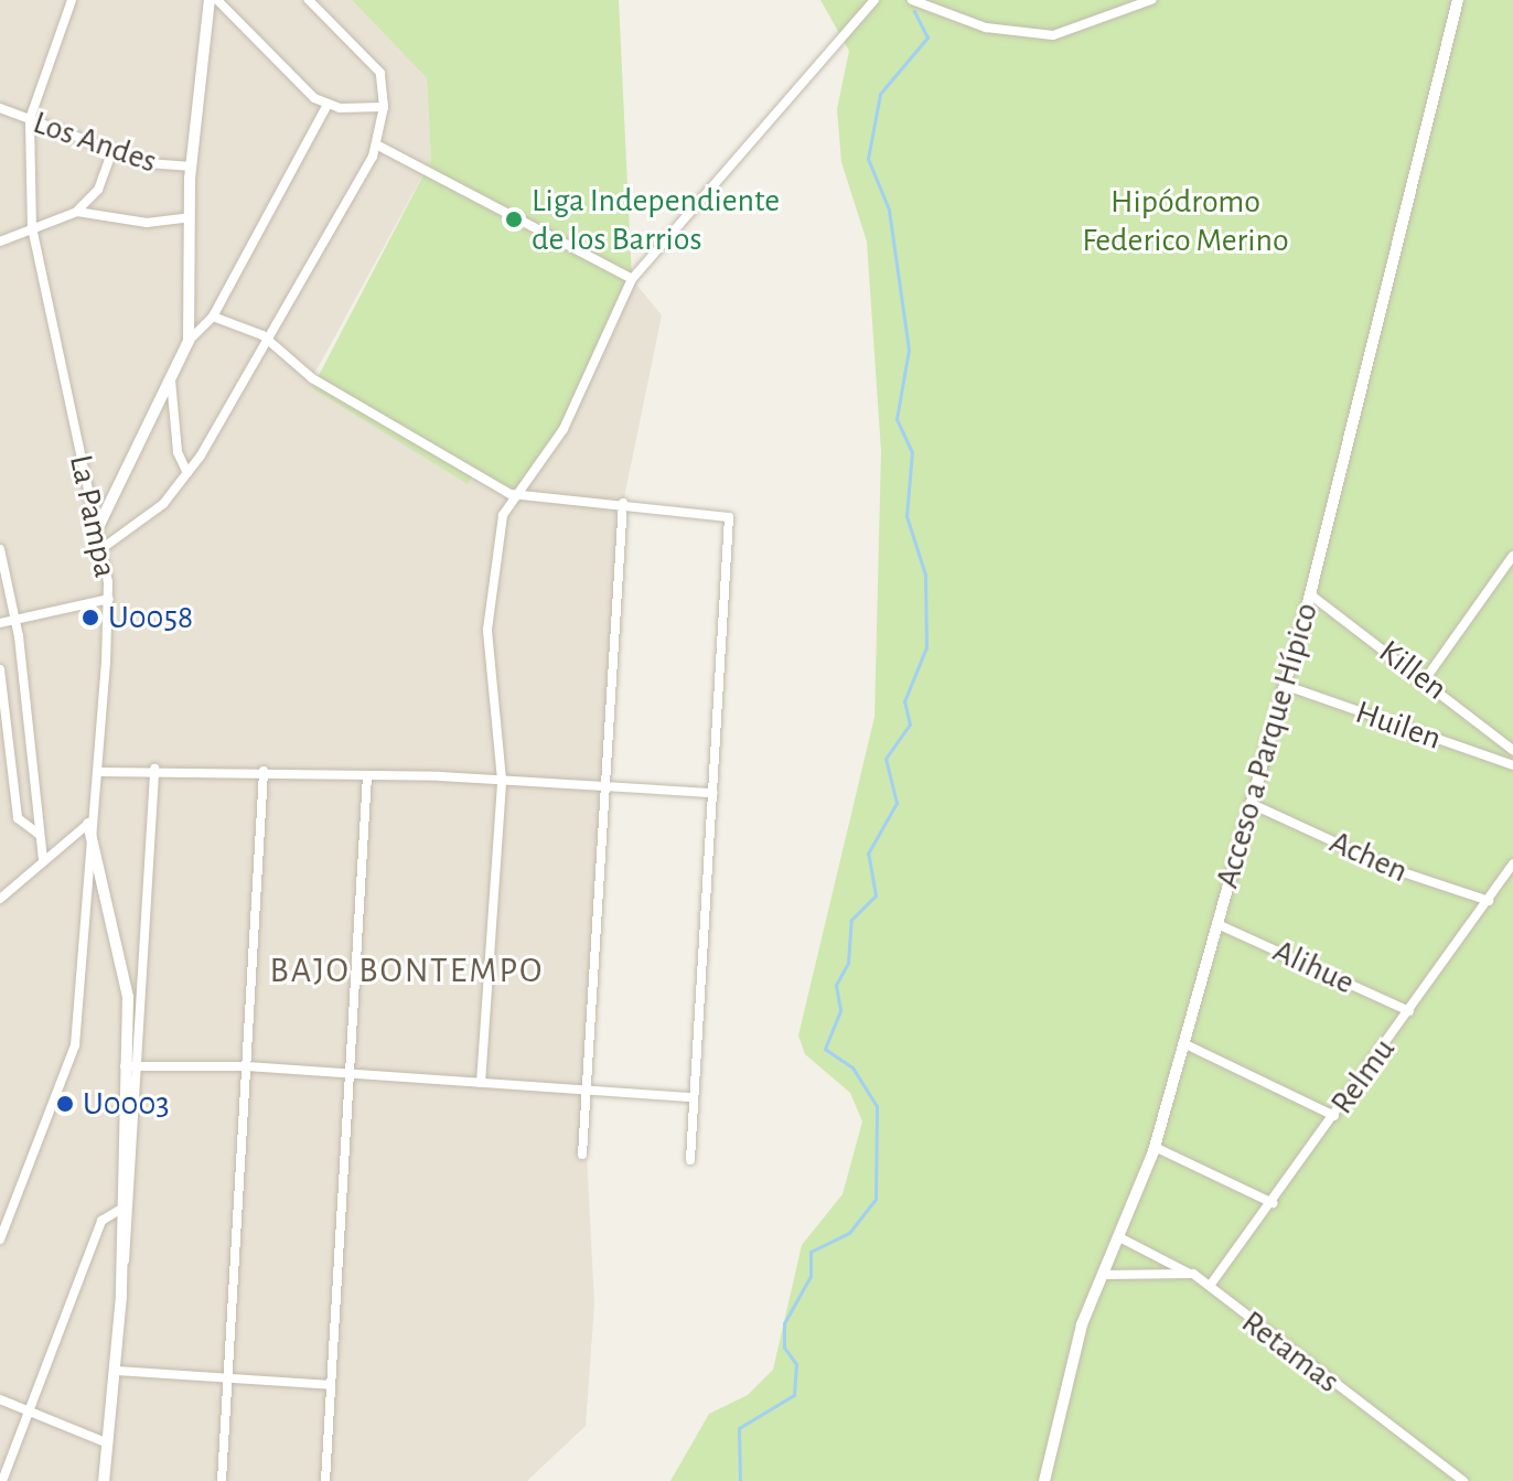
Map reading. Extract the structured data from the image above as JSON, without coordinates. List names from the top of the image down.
{
  "streets": {
    "street": [
      "Los Andes",
      "La Pampa",
      "Killen",
      "Huilen",
      "Acceso a Parque Hípico",
      "Achen",
      "Alihue",
      "Relmu",
      "Retamas"
    ]
  },
  "crossings": [
    ["Los Andes", "La Pampa"],
    ["Killen", "Acceso a Parque Hípico"],
    ["Huilen", "Acceso a Parque Hípico"],
    ["Acceso a Parque Hípico", "Achen"],
    ["Acceso a Parque Hípico", "Alihue"],
    ["Acceso a Parque Hípico", "Retamas"],
    ["Achen", "Relmu"],
    ["Alihue", "Relmu"],
    ["Relmu", "Retamas"]
  ],
  "districts": ["BAJO BONTEMPO"],
  "parks": ["Hipódromo Federico Merino"],
  "places": ["Liga Independiente de los Barrios", "U0058", "U0003"]
}
